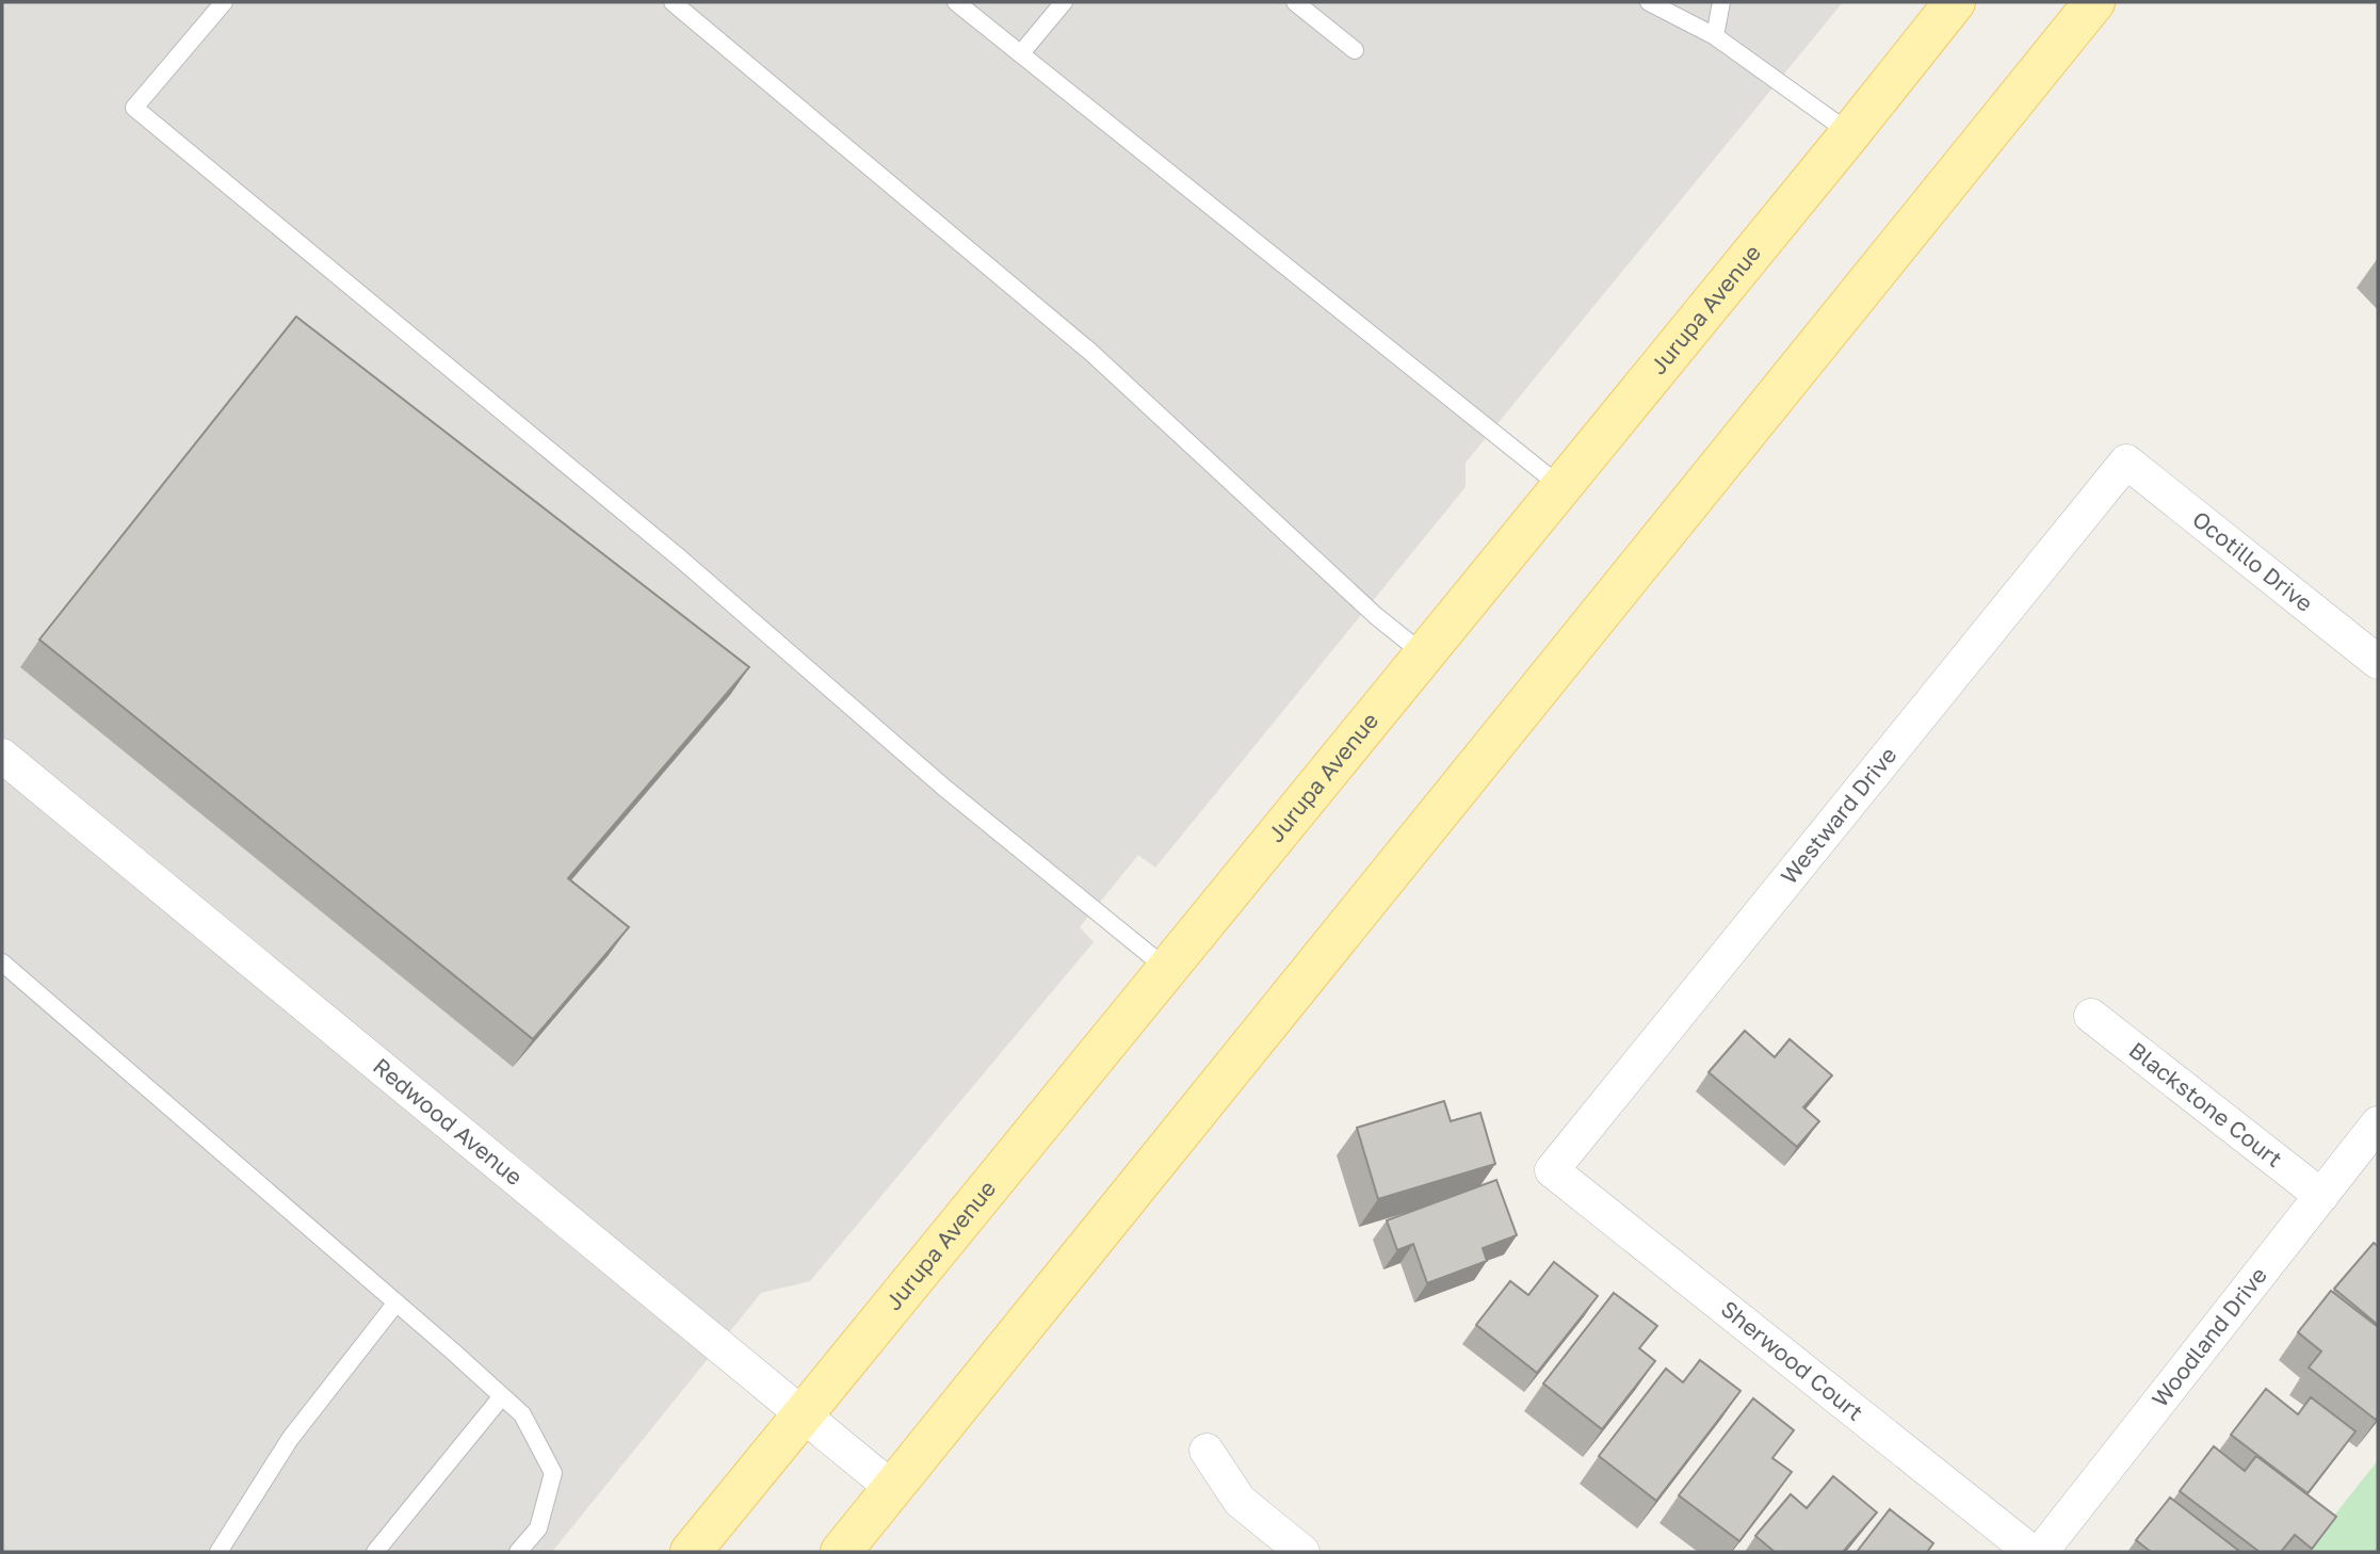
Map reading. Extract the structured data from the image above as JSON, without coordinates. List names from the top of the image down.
{
  "streets": {
    "main road": ["Jurupa Avenue"],
    "street": [
      "Ocotillo Drive",
      "Westward Drive",
      "Blackstone Court",
      "Redwood Avenue",
      "Woodland Drive",
      "Sherwood Court"
    ]
  },
  "crossings": [
    ["Jurupa Avenue", "Redwood Avenue"],
    ["Ocotillo Drive", "Westward Drive"],
    ["Westward Drive", "Sherwood Court"],
    ["Blackstone Court", "Woodland Drive"]
  ]
}
